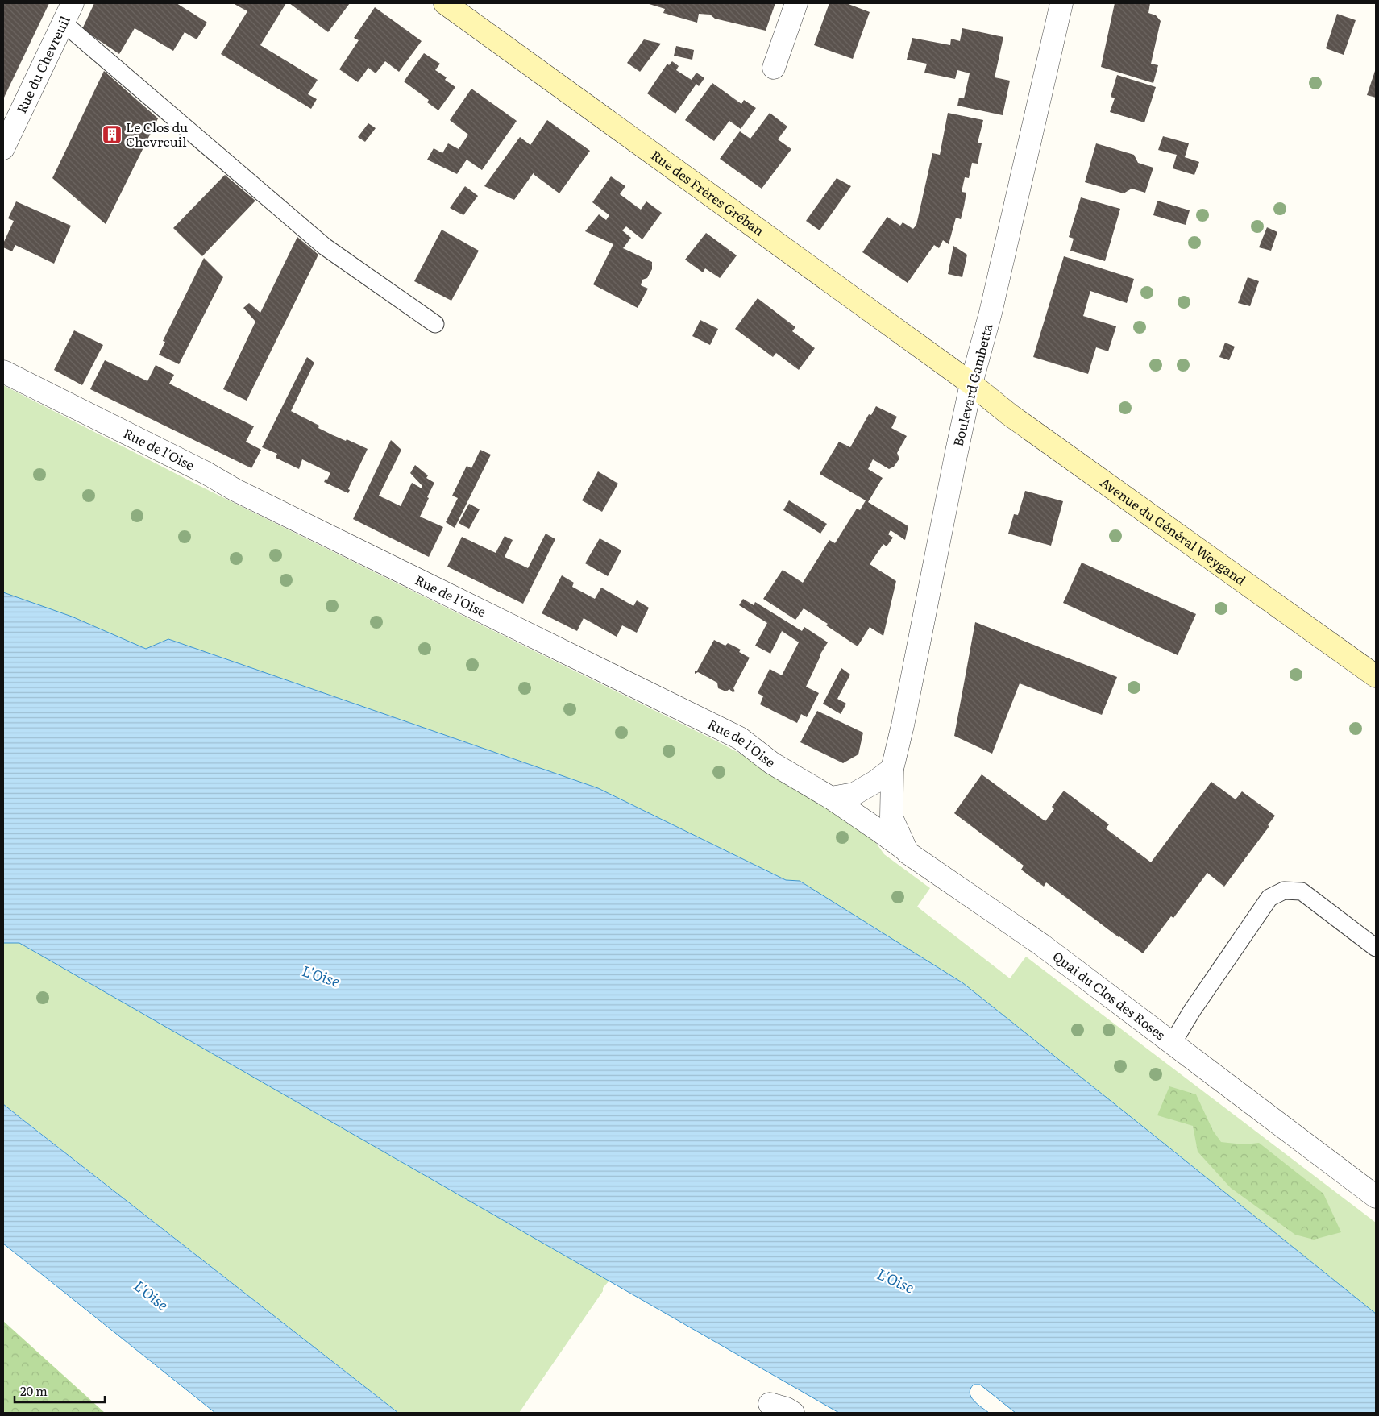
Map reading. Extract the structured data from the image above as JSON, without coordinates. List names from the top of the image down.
{
  "streets": {
    "main road": ["Rue des Frères Gréban", "Avenue du Général Weygand"],
    "street": [
      "Rue du Chevreuil",
      "Boulevard Gambetta",
      "Rue de l'Oise",
      "Quai du Clos des Roses"
    ]
  },
  "crossings": [
    ["Rue des Frères Gréban", "Boulevard Gambetta"],
    ["Rue des Frères Gréban", "Avenue du Général Weygand"],
    ["Boulevard Gambetta", "Avenue du Général Weygand"],
    ["Rue de l'Oise", "Quai du Clos des Roses"]
  ],
  "water": ["L'Oise"],
  "places": {
    "building": ["Le Clos du Chevreuil"]
  },
  "scale_bar": "20 m"
}
